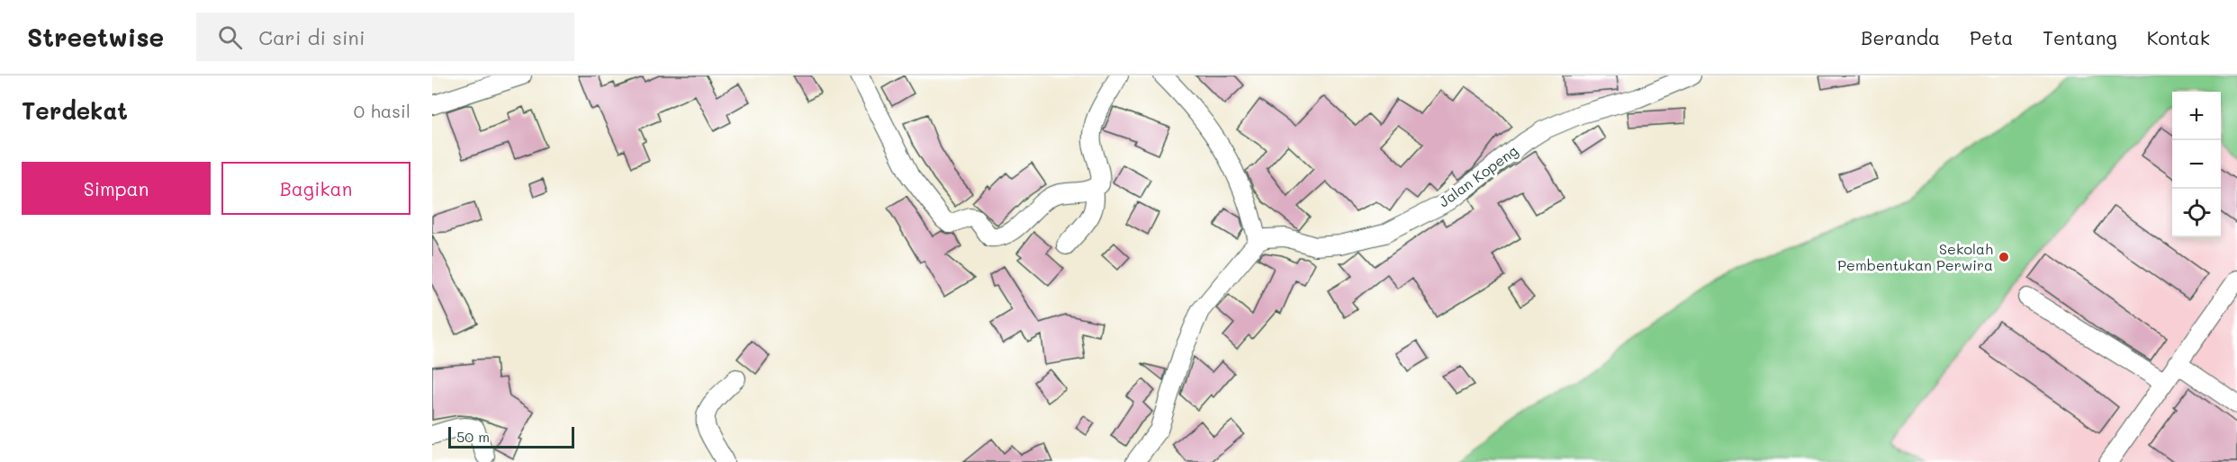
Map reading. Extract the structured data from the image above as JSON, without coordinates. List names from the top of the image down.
{
  "streets": {
    "street": ["Jalan Kopeng"]
  },
  "places": ["Sekolah Pembentukan Perwira"],
  "scale_bar": "50 m",
  "page": {
    "header": "Streetwise",
    "search": "Cari di sini",
    "nav": [
      "Beranda",
      "Peta",
      "Tentang",
      "Kontak"
    ],
    "heading": ["Terdekat", "0 hasil"],
    "map_buttons": ["+", "−"],
    "buttons": ["Simpan", "Bagikan"],
    "scale": "50 m"
  }
}
